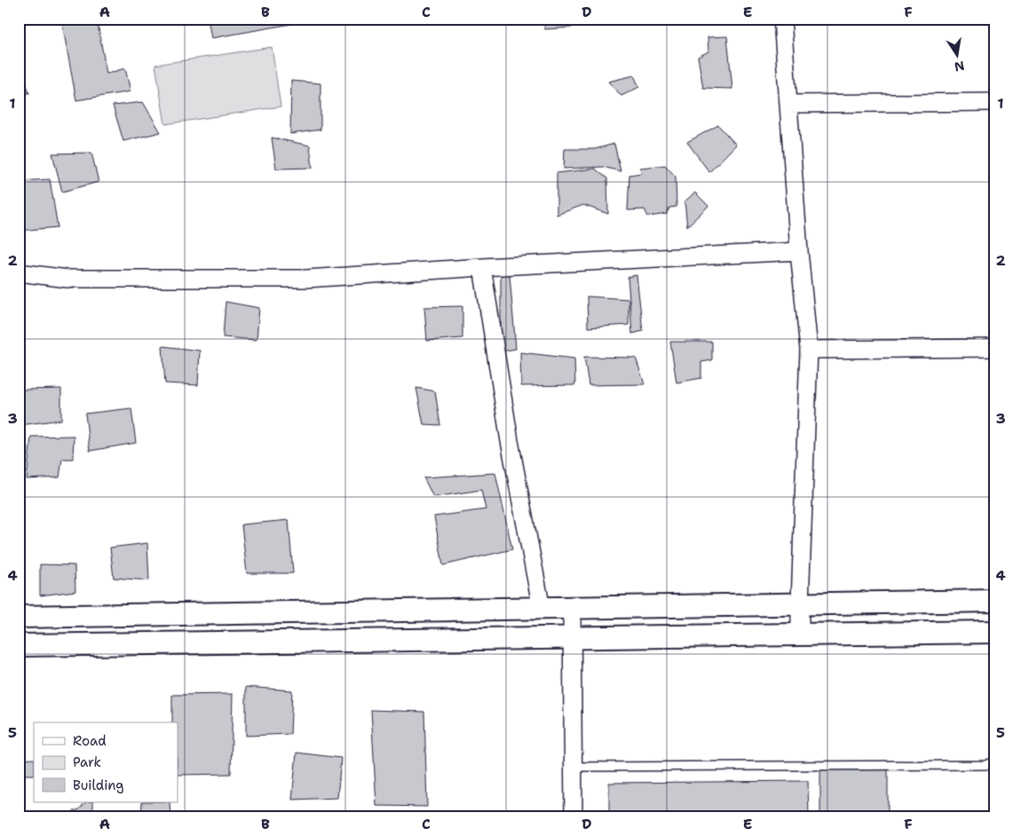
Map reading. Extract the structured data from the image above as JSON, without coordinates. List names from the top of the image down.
{
  "legend": ["Road", "Park", "Building"],
  "north": "bottom",
  "grid": {
    "columns": [
      "A",
      "B",
      "C",
      "D",
      "E",
      "F"
    ],
    "rows": [
      "1",
      "2",
      "3",
      "4",
      "5"
    ]
  }
}
